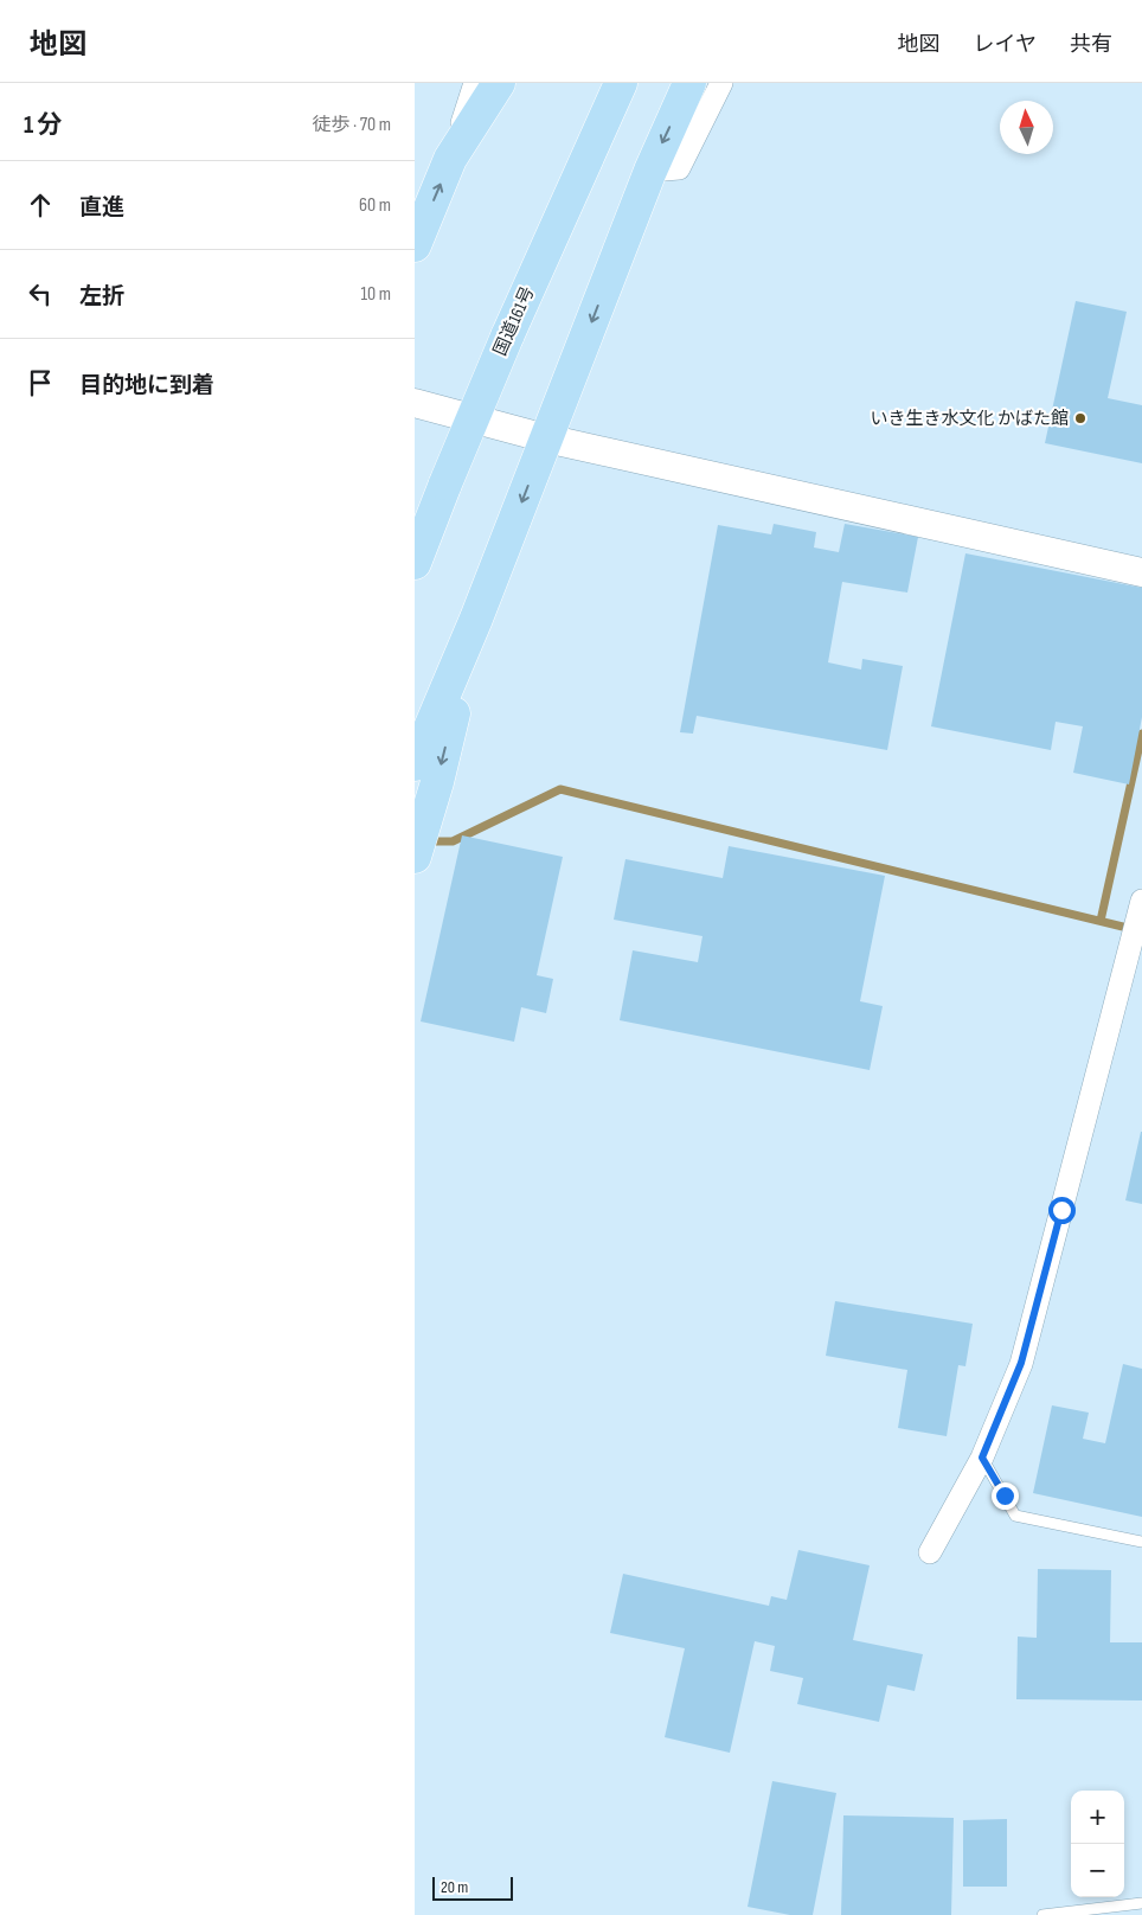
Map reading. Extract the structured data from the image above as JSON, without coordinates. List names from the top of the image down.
{
  "streets": {
    "highway": ["国道161号"]
  },
  "places": ["いき生き水文化 かばた館"],
  "scale_bar": "20 m",
  "north": "top",
  "page": {
    "header": "地図",
    "nav": ["地図", "レイヤ", "共有"],
    "heading": ["1 分", "徒歩 · 70 m"],
    "list": [
      ["直進", "60 m"],
      ["左折", "10 m"],
      "目的地に到着"
    ],
    "map_buttons": ["+", "−"],
    "scale": "20 m"
  }
}
